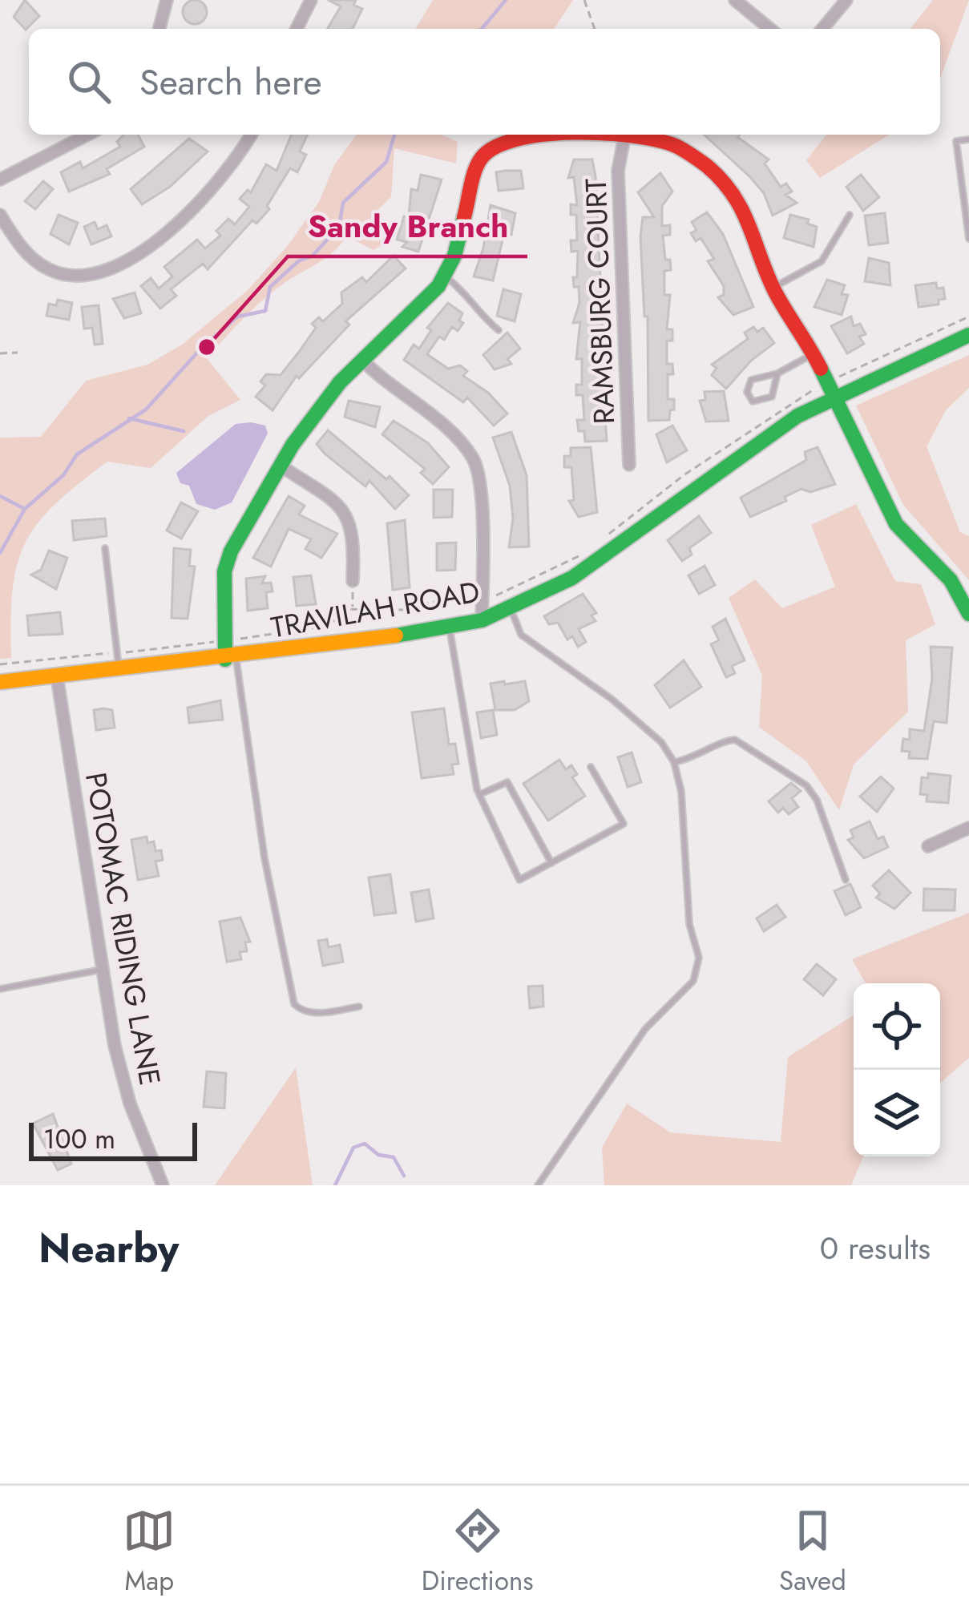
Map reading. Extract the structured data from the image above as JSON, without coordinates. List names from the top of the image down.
{
  "streets": {
    "street": ["RAMSBURG COURT", "TRAVILAH ROAD", "POTOMAC RIDING LANE"]
  },
  "crossings": [
    ["TRAVILAH ROAD", "POTOMAC RIDING LANE"]
  ],
  "places": ["Sandy Branch"],
  "scale_bar": "100 m",
  "page": {
    "search": "Search here",
    "scale": "100 m",
    "heading": ["Nearby", "0 results"],
    "nav": ["Map", "Directions", "Saved"]
  }
}
